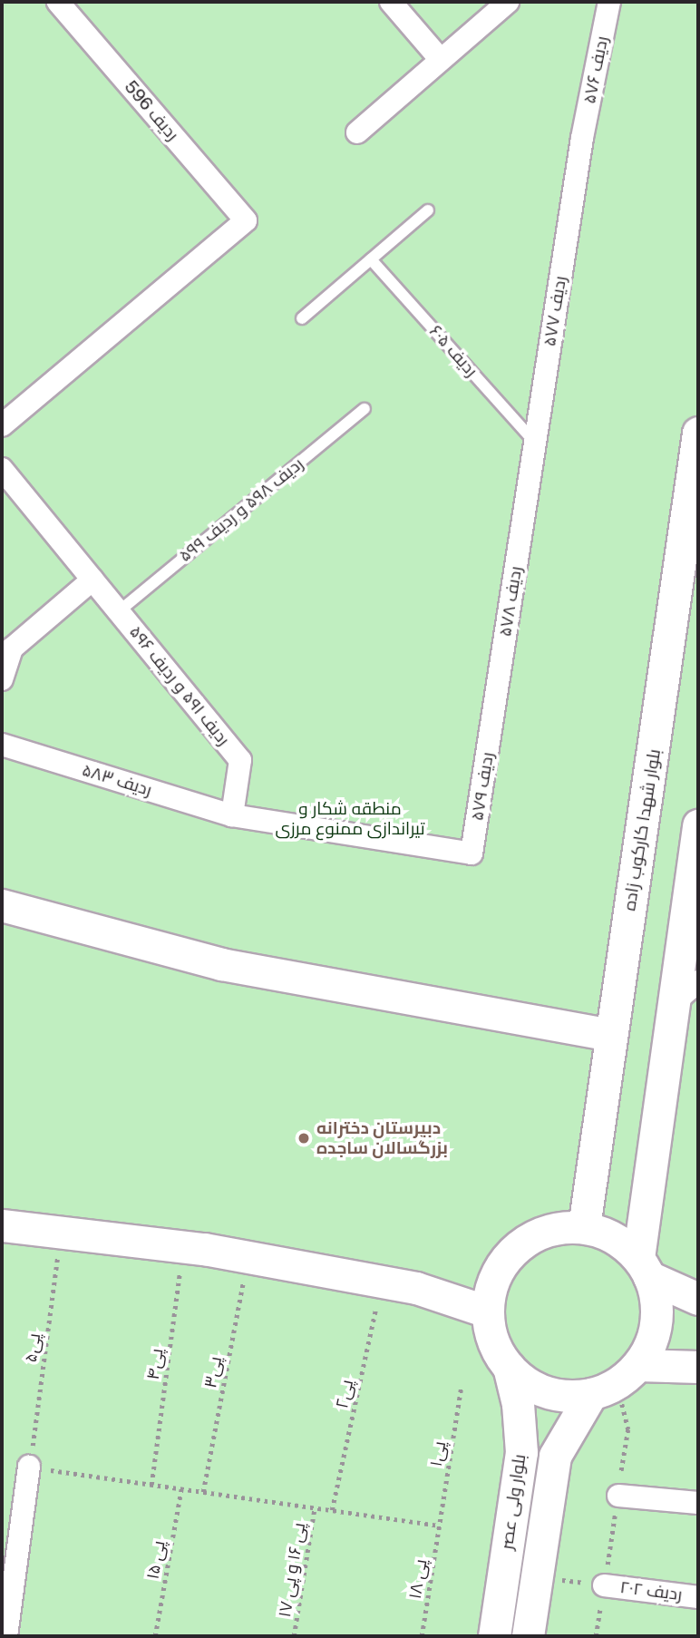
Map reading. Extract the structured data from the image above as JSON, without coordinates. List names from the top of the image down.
{
  "streets": {
    "main road": ["بلوار شهدا کارکوب زاده", "بلوار ولی عصر"],
    "street": [
      "ردیف ۵۷۶",
      "ردیف 596",
      "ردیف ۵۷۷",
      "ردیف ۵۷۸",
      "ردیف ۵۹۱ و ردیف ۵۹۶",
      "ردیف ۵۸۳",
      "ردیف ۵۷۹",
      "ردیف ۲۰۲"
    ],
    "lane": ["ردیف ۶۰۵", "ردیف ۵۹۸ و ردیف ۵۹۹"],
    "path": [
      "پی۵",
      "پی۴",
      "پی۳",
      "پی۲",
      "پی۱",
      "پی ۱۵",
      "پی ۱۶ و پی ۱۷",
      "پی ۱۸"
    ]
  },
  "crossings": [
    ["ردیف ۵۷۶", "ردیف ۵۷۷"],
    ["ردیف ۵۷۷", "ردیف ۶۰۵"],
    ["ردیف ۵۷۷", "ردیف ۵۷۸"],
    ["ردیف ۵۹۸ و ردیف ۵۹۹", "ردیف ۵۹۱ و ردیف ۵۹۶"],
    ["ردیف ۵۷۸", "ردیف ۵۷۹"],
    ["ردیف ۵۹۱ و ردیف ۵۹۶", "ردیف ۵۸۳"],
    ["ردیف ۵۸۳", "ردیف ۵۷۹"],
    ["بلوار شهدا کارکوب زاده", "بلوار ولی عصر"],
    ["پی۱", "پی ۱۸"]
  ],
  "parks": ["منطقه شکار و تیراندازی ممنوع مرزی"],
  "places": ["دبیرستان دخترانه بزرگسالان ساجده"]
}
